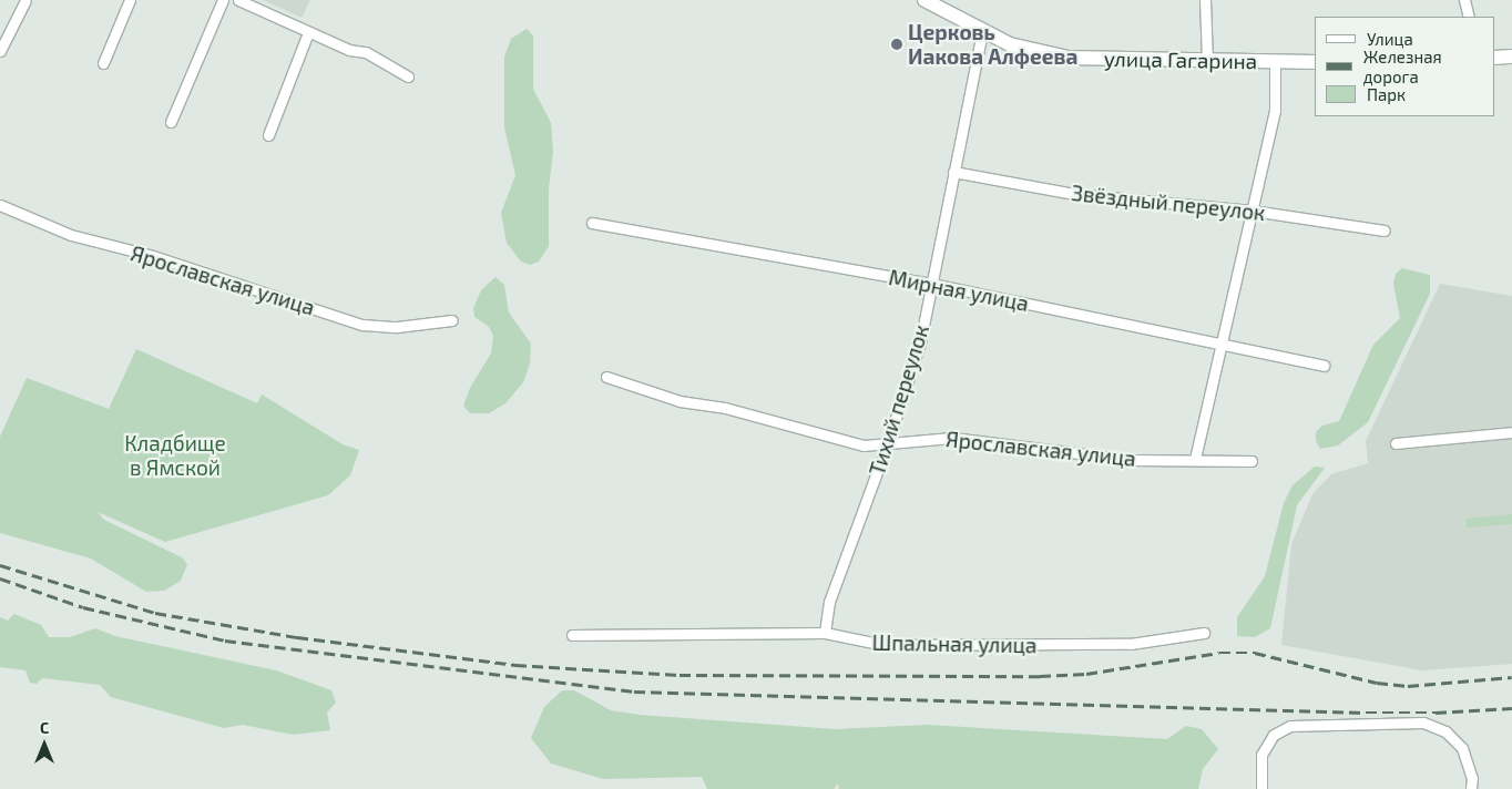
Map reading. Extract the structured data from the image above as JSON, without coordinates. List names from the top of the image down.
{
  "streets": {
    "main road": ["улица Гагарина"],
    "street": [
      "Звёздный переулок",
      "Ярославская улица",
      "Мирная улица",
      "Тихий переулок",
      "Шпальная улица"
    ]
  },
  "crossings": [
    ["улица Гагарина", "Тихий переулок"],
    ["Звёздный переулок", "Тихий переулок"],
    ["Ярославская улица", "Тихий переулок"],
    ["Мирная улица", "Тихий переулок"],
    ["Тихий переулок", "Шпальная улица"]
  ],
  "parks": ["Кладбище в Ямской"],
  "places": ["Церковь Иакова Алфеева"],
  "legend": ["Улица", "Железная дорога", "Парк"],
  "north": "top"
}
